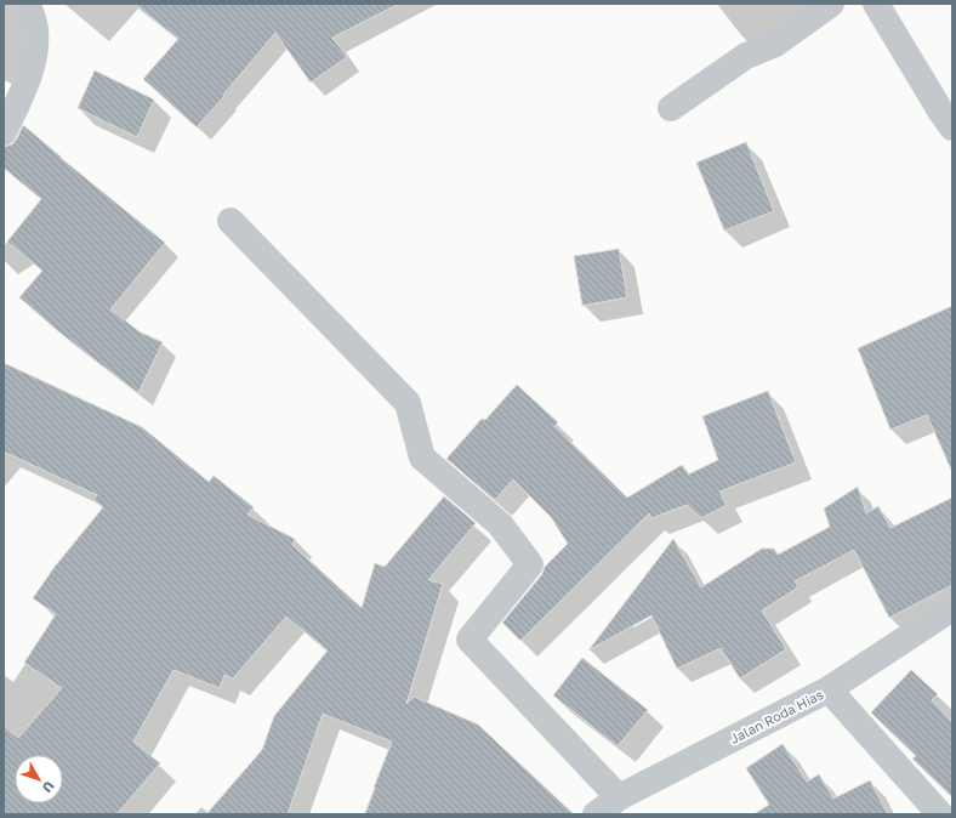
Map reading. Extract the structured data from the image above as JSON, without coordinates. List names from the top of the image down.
{
  "streets": {
    "street": ["Jalan Roda Hias"]
  },
  "north": "bottom right"
}
